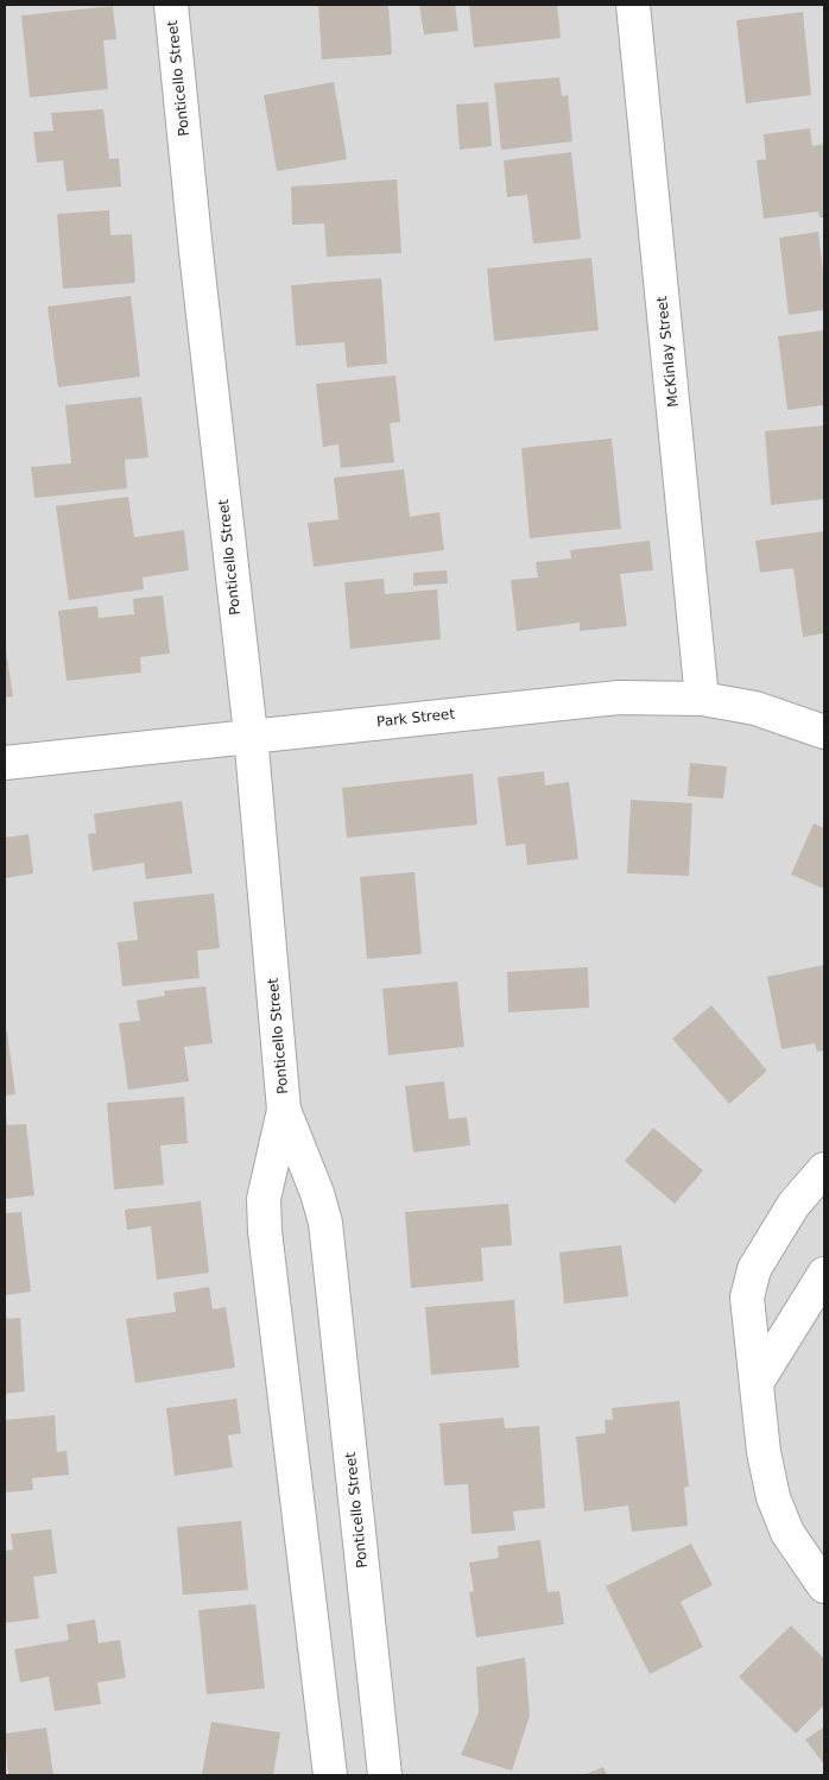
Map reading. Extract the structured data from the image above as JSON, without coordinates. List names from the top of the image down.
{
  "streets": {
    "street": ["Ponticello Street", "McKinlay Street", "Park Street"]
  },
  "crossings": [
    ["Ponticello Street", "Park Street"],
    ["McKinlay Street", "Park Street"]
  ]
}
